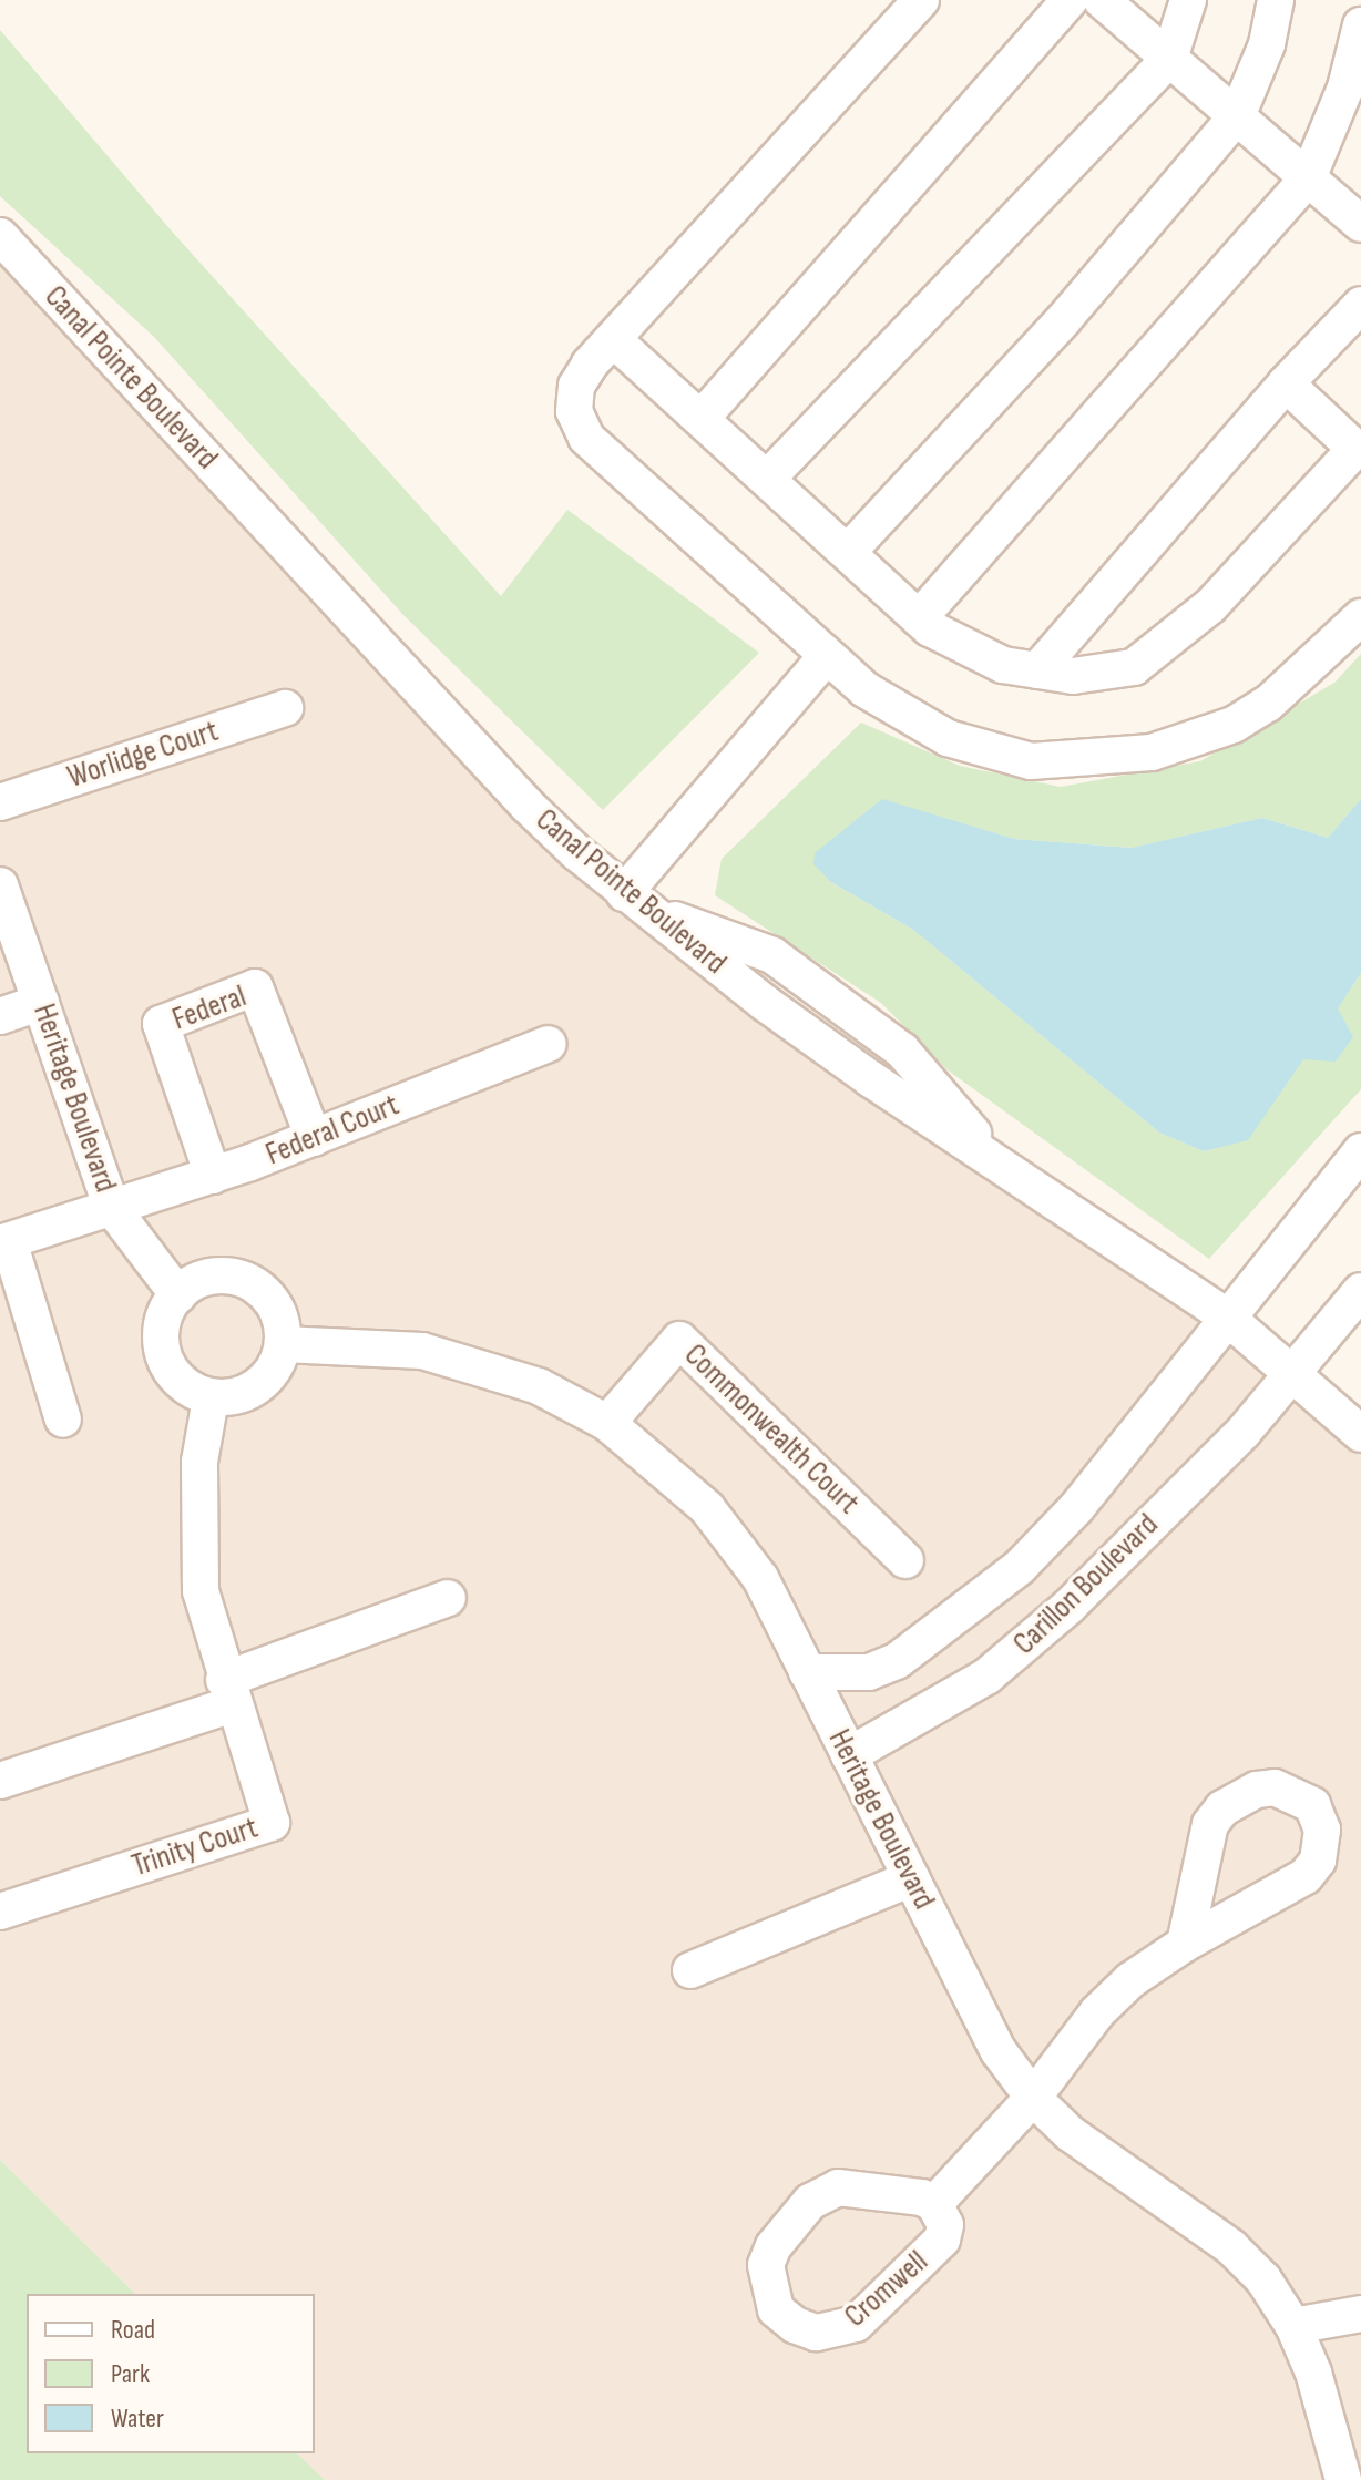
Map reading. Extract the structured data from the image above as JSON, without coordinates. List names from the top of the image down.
{
  "streets": {
    "street": [
      "Canal Pointe Boulevard",
      "Worlidge Court",
      "Federal",
      "Heritage Boulevard",
      "Federal Court",
      "Commonwealth Court",
      "Carillon Boulevard",
      "Trinity Court",
      "Cromwell"
    ]
  },
  "crossings": [
    ["Canal Pointe Boulevard", "Carillon Boulevard"],
    ["Federal", "Federal Court"],
    ["Heritage Boulevard", "Federal Court"],
    ["Heritage Boulevard", "Commonwealth Court"],
    ["Heritage Boulevard", "Carillon Boulevard"],
    ["Heritage Boulevard", "Trinity Court"]
  ],
  "legend": ["Road", "Park", "Water"]
}
